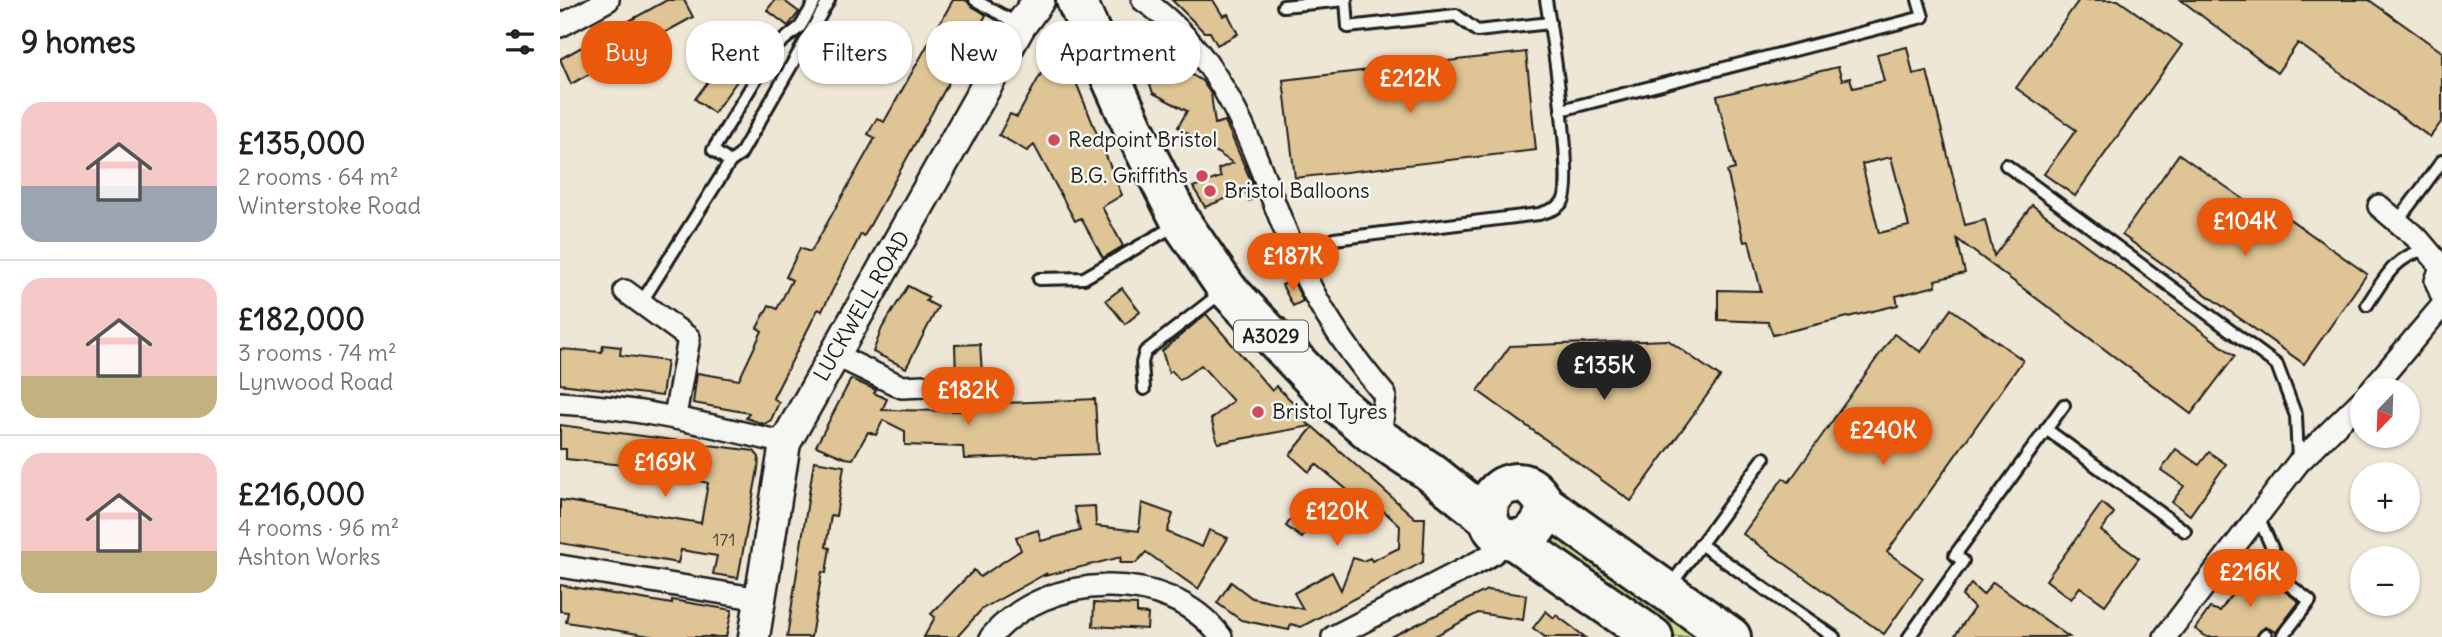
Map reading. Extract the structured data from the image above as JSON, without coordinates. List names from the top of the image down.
{
  "streets": {
    "highway": ["A3029"],
    "street": ["LUCKWELL ROAD"]
  },
  "places": [
    "Redpoint Bristol",
    "B.G. Griffiths",
    "Bristol Balloons",
    "Bristol Tyres"
  ],
  "house_numbers": ["171"],
  "north": "bottom left",
  "page": {
    "heading": "9 homes",
    "chip": [
      "Buy",
      "Rent",
      "Filters",
      "New",
      "Apartment"
    ],
    "price": [
      "£212K",
      "£104K",
      "£187K",
      "£135K",
      "£182K",
      "£240K",
      "£169K",
      "£120K",
      "£216K"
    ],
    "list": [
      {
        "name": "£135,000",
        "note": "2 rooms · 64 m² · Winterstoke Road"
      },
      {
        "name": "£182,000",
        "note": "3 rooms · 74 m² · Lynwood Road"
      },
      {
        "name": "£216,000",
        "note": "4 rooms · 96 m² · Ashton Works"
      }
    ],
    "map_buttons": ["+", "−"]
  }
}
